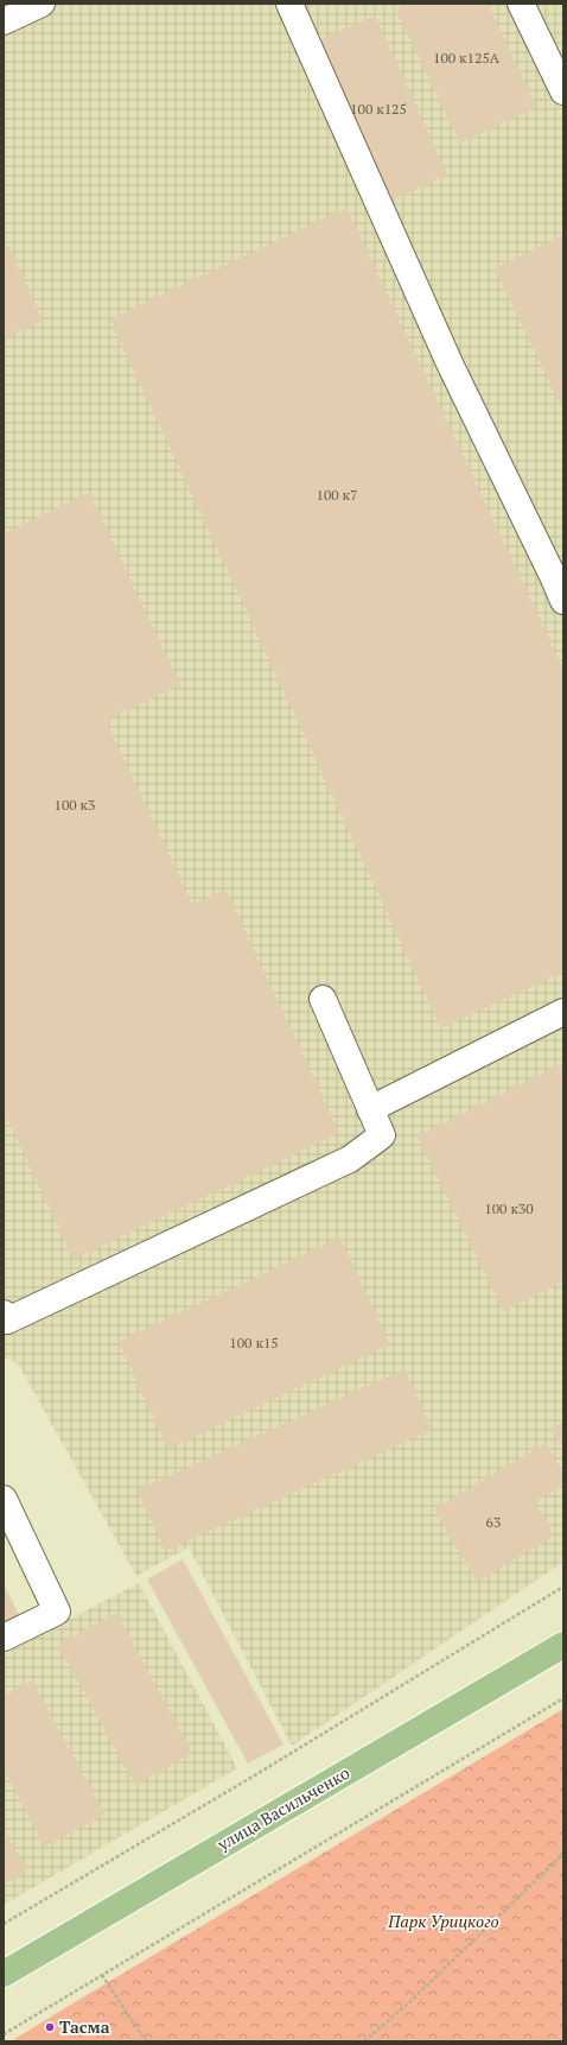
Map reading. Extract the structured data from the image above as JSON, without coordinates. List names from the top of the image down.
{
  "streets": {
    "main road": ["улица Васильченко"]
  },
  "parks": ["Парк Урицкого"],
  "places": ["Тасма"],
  "house_numbers": [
    "100 к125А",
    "100 к125",
    "100 к7",
    "100 к3",
    "100 к30",
    "100 к15",
    "63"
  ]
}
